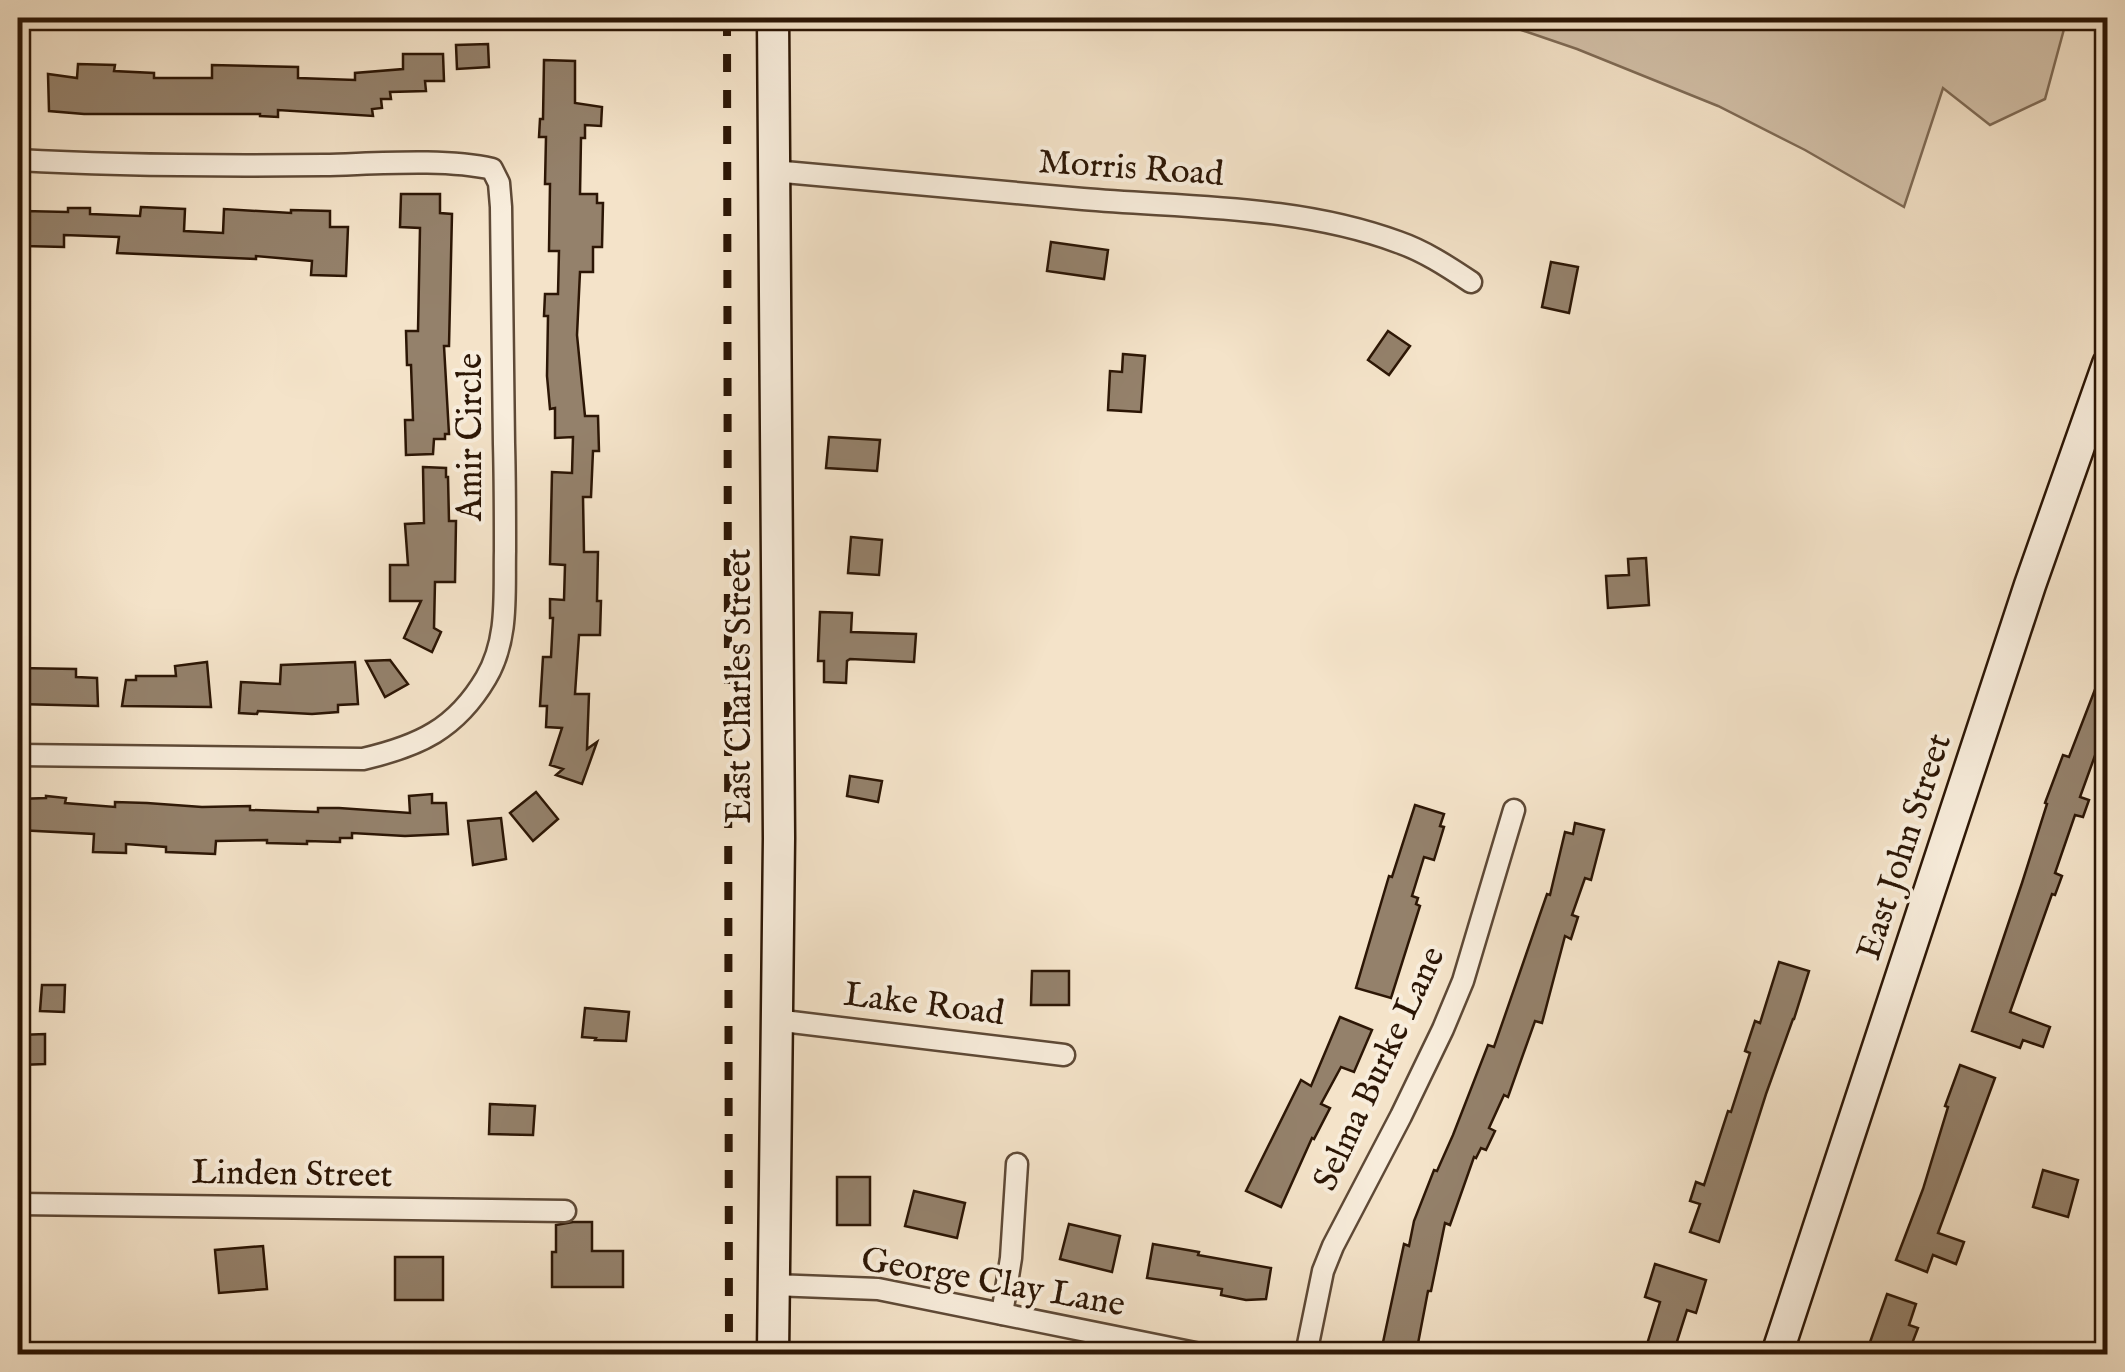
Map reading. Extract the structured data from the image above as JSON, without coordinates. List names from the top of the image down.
{
  "streets": {
    "street": [
      "Morris Road",
      "Amir Circle",
      "East Charles Street",
      "East John Street",
      "Lake Road",
      "Selma Burke Lane",
      "Linden Street",
      "George Clay Lane"
    ]
  },
  "crossings": [
    ["Morris Road", "East Charles Street"],
    ["East Charles Street", "Lake Road"],
    ["East Charles Street", "George Clay Lane"]
  ]
}
